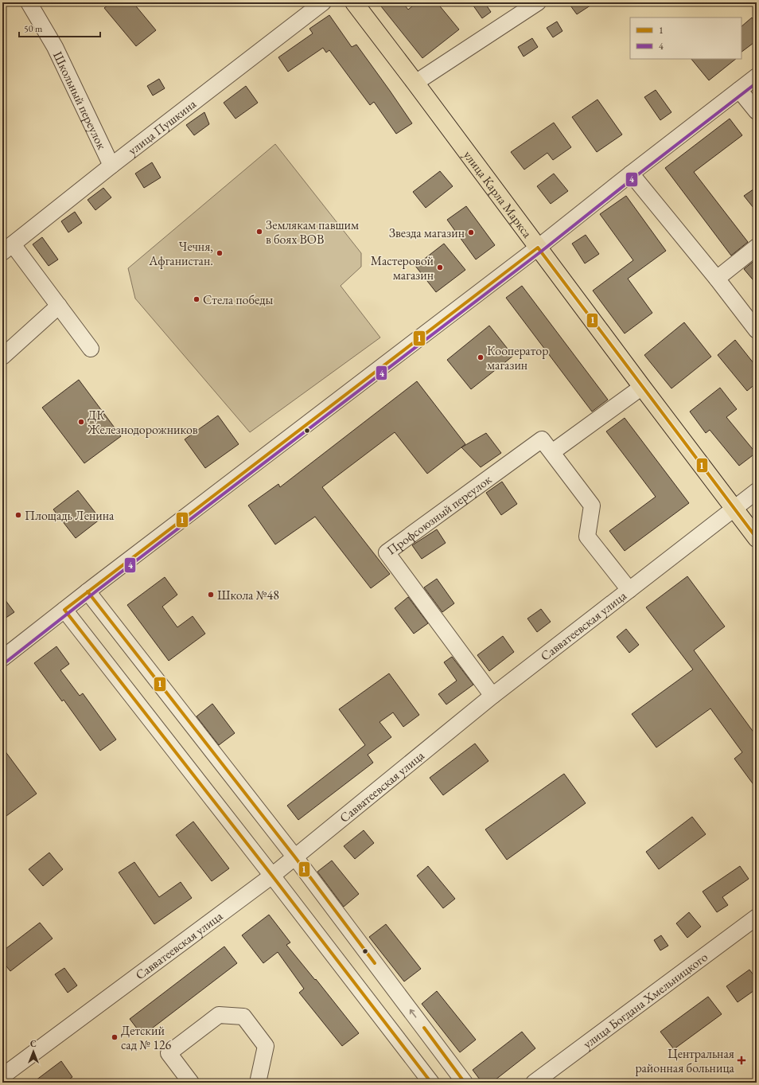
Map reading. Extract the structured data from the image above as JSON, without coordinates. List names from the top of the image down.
{
  "streets": {
    "highway": ["улица Карла Маркса"],
    "street": [
      "Школьный переулок",
      "улица Пушкина",
      "Профсоюзный переулок",
      "Савватеевская улица",
      "улица Богдана Хмельницкого"
    ]
  },
  "crossings": [
    ["Школьный переулок", "улица Пушкина"],
    ["улица Карла Маркса", "Савватеевская улица"],
    ["Профсоюзный переулок", "Савватеевская улица"]
  ],
  "places": {
    "other": [
      "Землякам павшим в боях ВОВ",
      "Звезда магазин",
      "Чечня, Афганистан.",
      "Мастеровой магазин",
      "Стела победы",
      "Кооператор магазин",
      "ДК Железнодорожников",
      "Площадь Ленина",
      "Школа №48",
      "Детский сад № 126"
    ],
    "health": ["Центральная районная больница"]
  },
  "lines": ["transit line 4", "transit line 1"],
  "legend": ["1", "4"],
  "scale_bar": "50 m",
  "north": "top"
}
